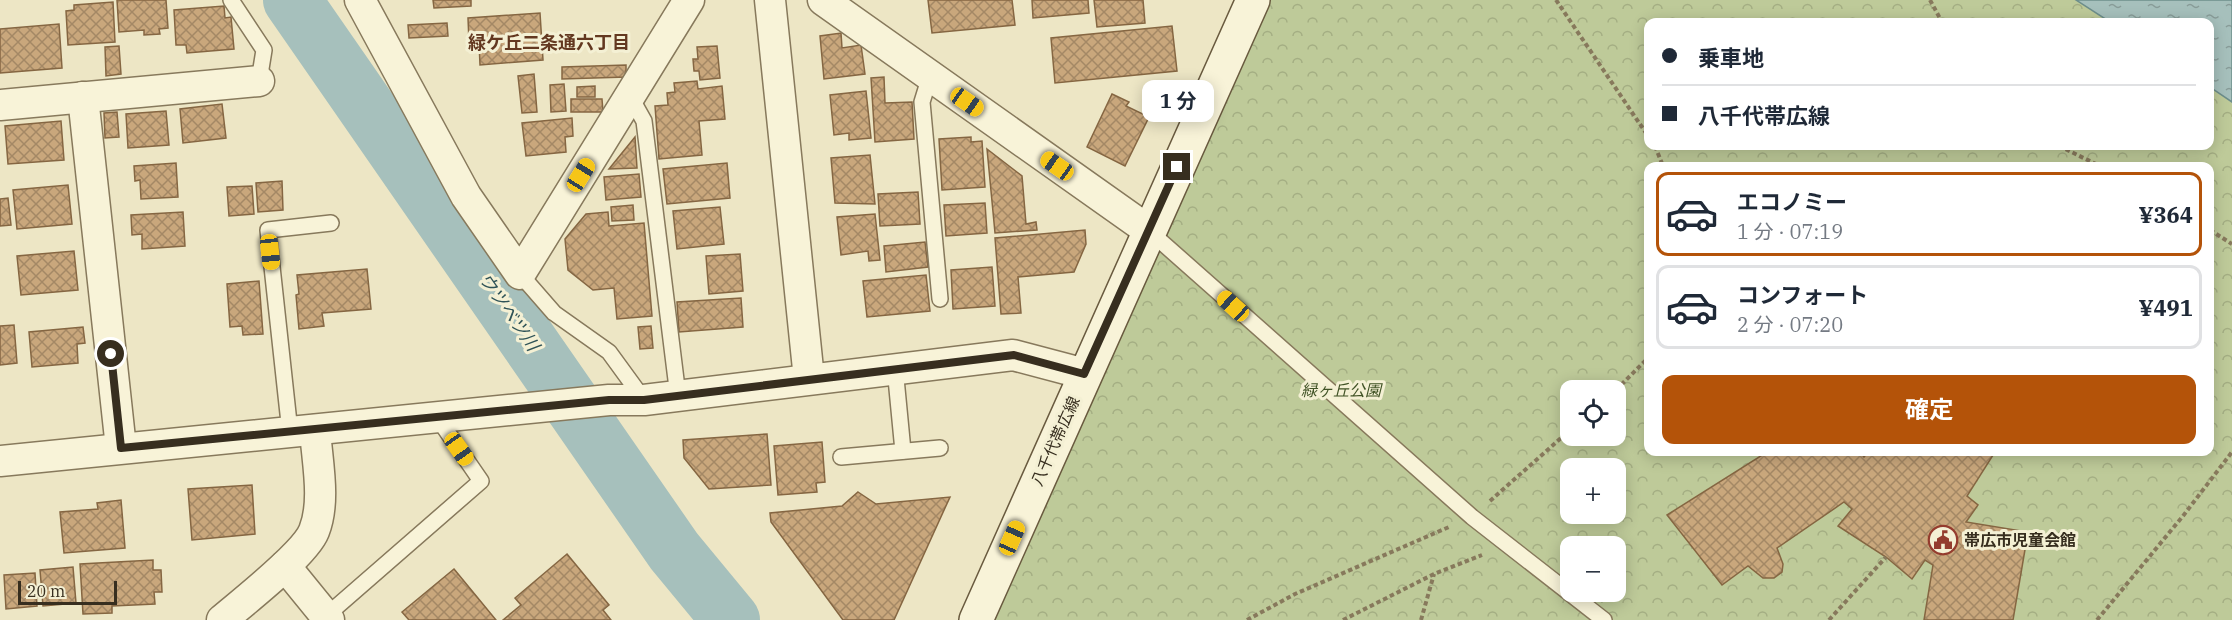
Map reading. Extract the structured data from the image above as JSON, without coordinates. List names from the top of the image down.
{
  "streets": {
    "main road": ["八千代帯広線"]
  },
  "districts": ["緑ケ丘二条通六丁目"],
  "water": ["ウツベツ川"],
  "parks": ["緑ヶ丘公園"],
  "places": {
    "public building": ["帯広市児童会館"]
  },
  "scale_bar": "20 m",
  "page": {
    "banner": ["乗車地", "八千代帯広線"],
    "bubble": "1 分",
    "list": [
      {
        "name": "エコノミー",
        "note": "1 分 · 07:19",
        "value": "¥364"
      },
      {
        "name": "コンフォート",
        "note": "2 分 · 07:20",
        "value": "¥491"
      }
    ],
    "buttons": "確定",
    "map_buttons": ["+", "−"],
    "scale": "20 m"
  }
}
